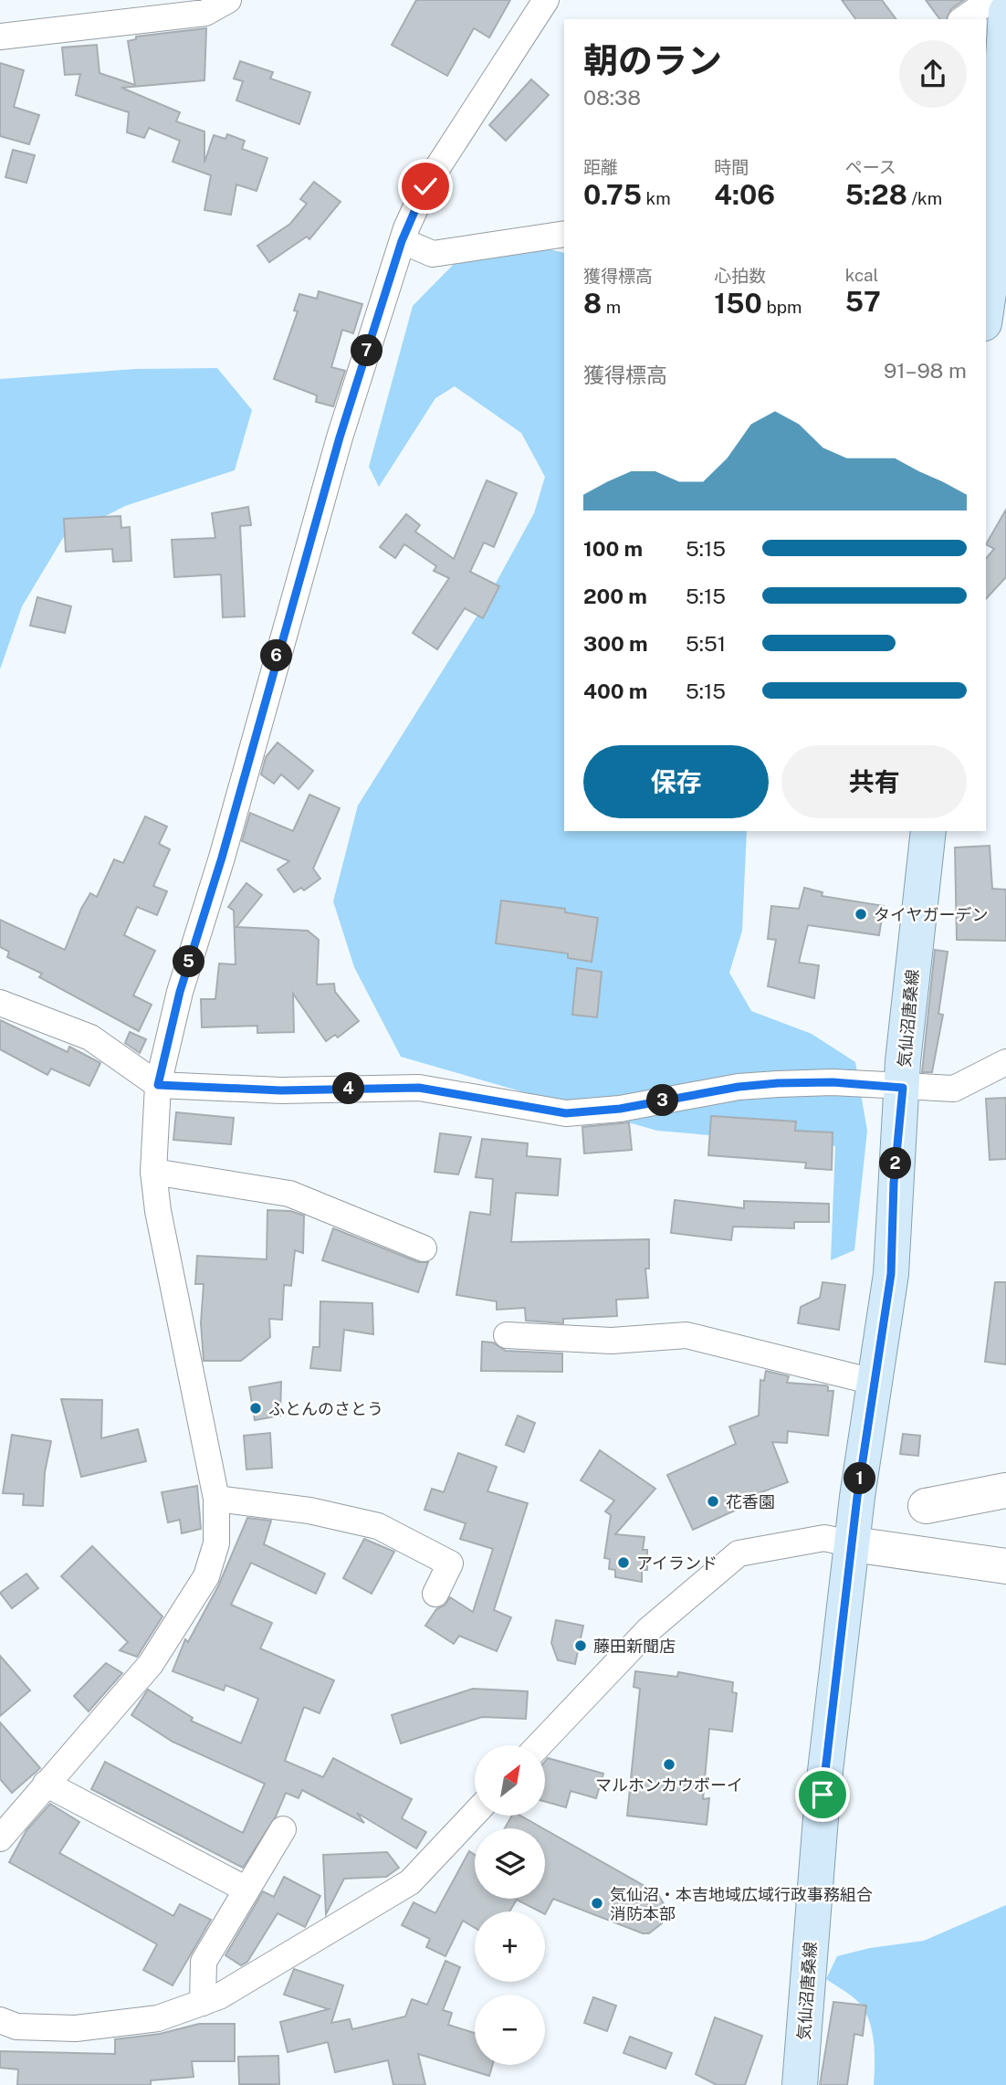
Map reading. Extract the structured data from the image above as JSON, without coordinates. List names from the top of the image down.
{
  "streets": {
    "main road": ["気仙沼唐桑線"]
  },
  "places": [
    "タイヤガーデン",
    "ふとんのさとう",
    "花香園",
    "アイランド",
    "藤田新聞店",
    "マルホンカウボーイ",
    "気仙沼・本吉地域広域行政事務組合 消防本部"
  ],
  "north": "top right",
  "page": {
    "heading": ["朝のラン", "08:38"],
    "stats": [
      ["距離", "0.75 km"],
      ["時間", "4:06"],
      ["ペース", "5:28 /km"],
      ["獲得標高", "8 m"],
      ["心拍数", "150 bpm"],
      ["kcal", "57"]
    ],
    "pins": [
      "7",
      "6",
      "5",
      "4",
      "3",
      "2",
      "1"
    ],
    "chart": ["獲得標高", "91–98 m"],
    "list": [
      {
        "name": "100 m",
        "note": "5:15"
      },
      {
        "name": "200 m",
        "note": "5:15"
      },
      {
        "name": "300 m",
        "note": "5:51"
      },
      {
        "name": "400 m",
        "note": "5:15"
      }
    ],
    "buttons": ["保存", "共有"],
    "map_buttons": ["+", "−"]
  }
}
